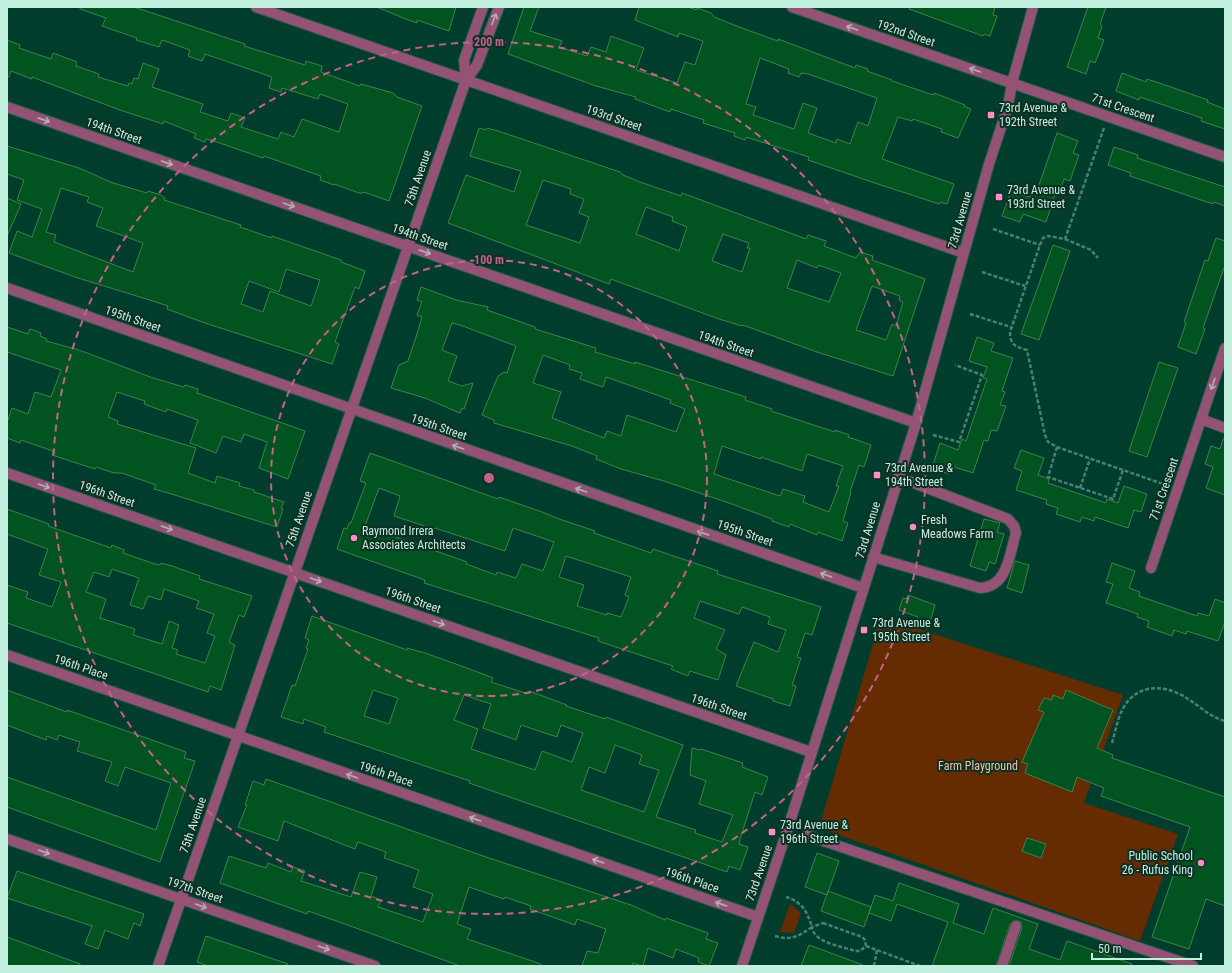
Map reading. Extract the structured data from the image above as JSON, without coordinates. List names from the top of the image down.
{
  "streets": {
    "street": [
      "192nd Street",
      "71st Crescent",
      "193rd Street",
      "194th Street",
      "75th Avenue",
      "73rd Avenue",
      "195th Street",
      "196th Street",
      "196th Place",
      "197th Street"
    ]
  },
  "crossings": [
    ["192nd Street", "71st Crescent"],
    ["192nd Street", "73rd Avenue"],
    ["71st Crescent", "73rd Avenue"],
    ["193rd Street", "75th Avenue"],
    ["193rd Street", "73rd Avenue"],
    ["194th Street", "75th Avenue"],
    ["194th Street", "73rd Avenue"],
    ["75th Avenue", "195th Street"],
    ["75th Avenue", "196th Street"],
    ["75th Avenue", "196th Place"],
    ["75th Avenue", "197th Street"],
    ["73rd Avenue", "195th Street"],
    ["73rd Avenue", "196th Street"],
    ["73rd Avenue", "196th Place"]
  ],
  "one_way": [
    "192nd Street",
    "194th Street",
    "195th Street",
    "196th Street",
    "196th Place",
    "197th Street"
  ],
  "parks": ["Farm Playground"],
  "places": {
    "transit": [
      "73rd Avenue & 192th Street",
      "73rd Avenue & 193rd Street",
      "73rd Avenue & 194th Street",
      "73rd Avenue & 195th Street",
      "73rd Avenue & 196th Street"
    ],
    "other": ["Fresh Meadows Farm", "Raymond Irrera Associates Architects", "Public School 26 - Rufus King"]
  },
  "scale_bar": "50 m",
  "rings": ["200 m", "100 m"]
}
